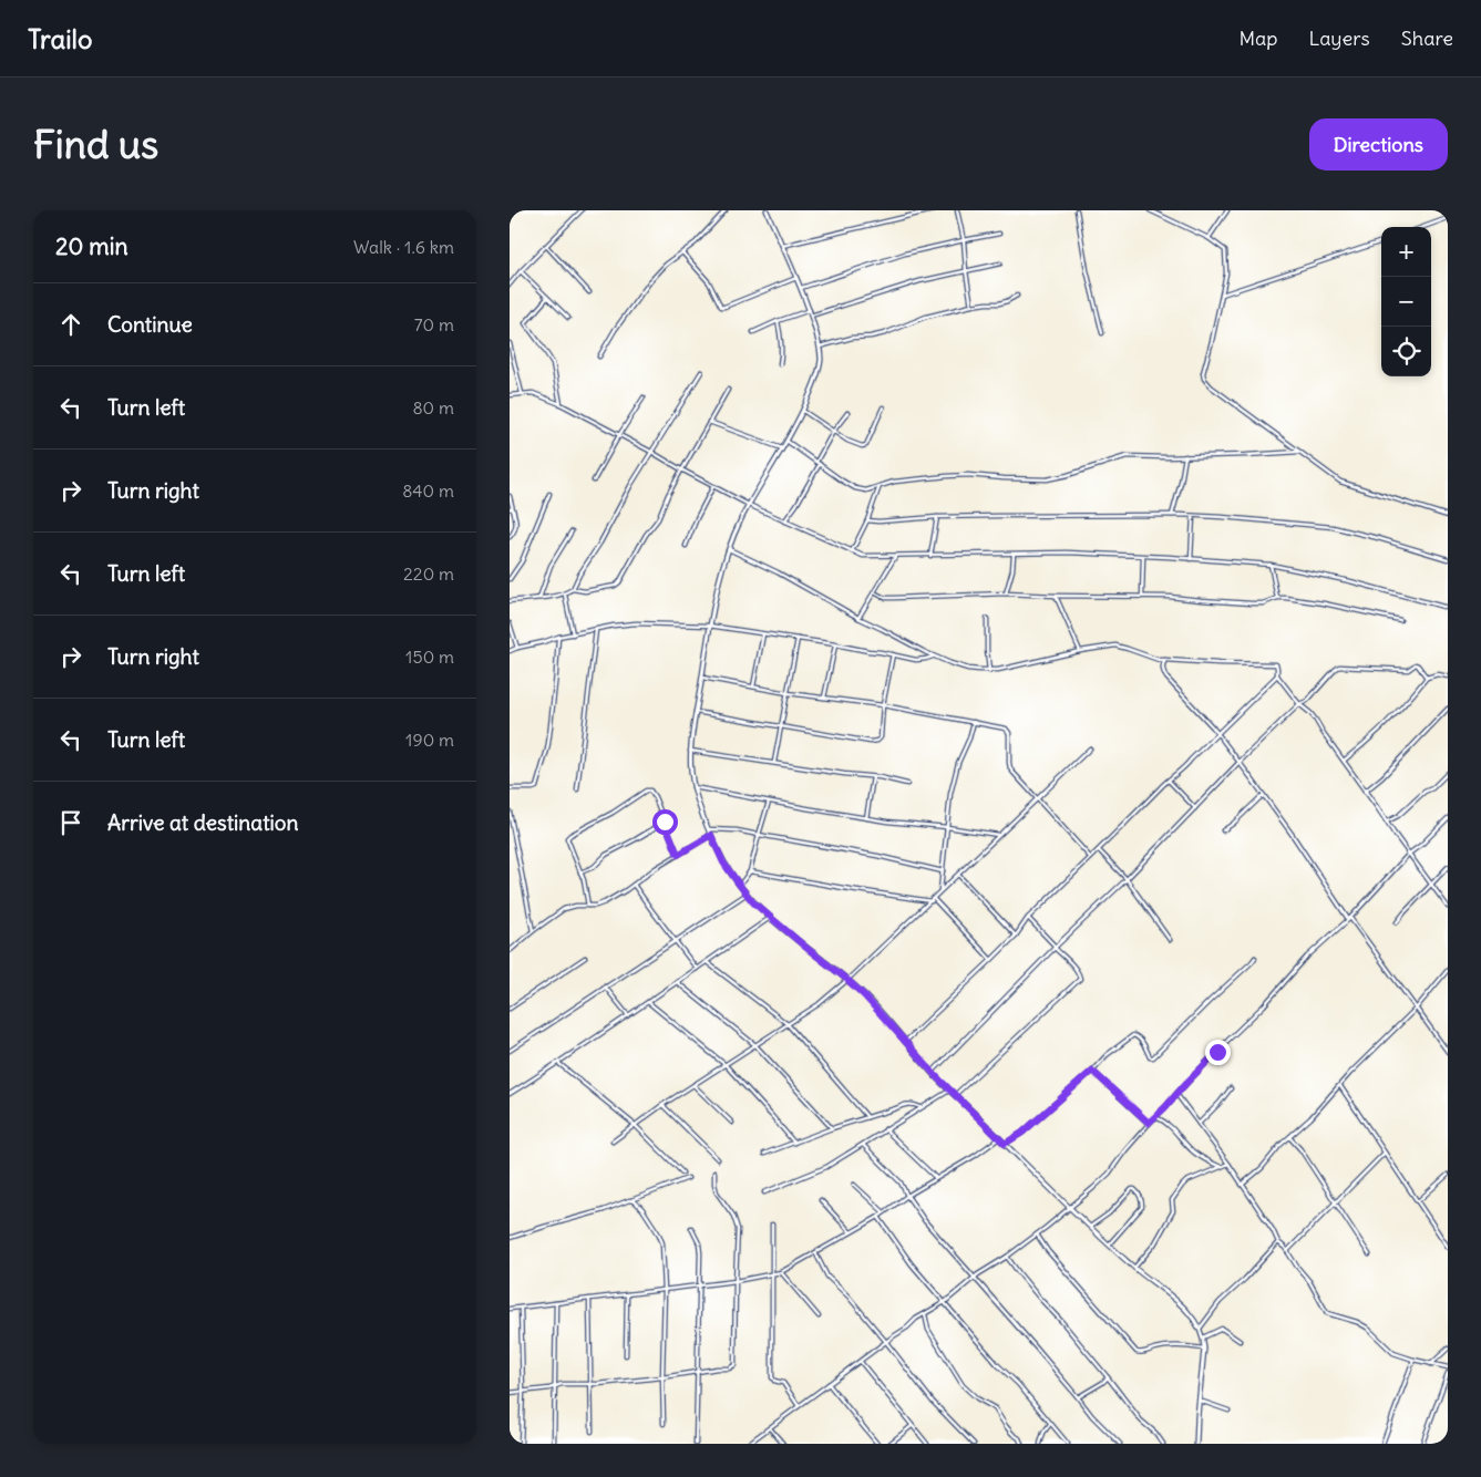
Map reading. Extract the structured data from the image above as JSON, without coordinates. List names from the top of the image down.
{
  "page": {
    "header": "Trailo",
    "nav": ["Map", "Layers", "Share"],
    "buttons": "Directions",
    "title": "Find us",
    "heading": ["20 min", "Walk · 1.6 km"],
    "map_buttons": ["+", "−"],
    "list": [
      ["Continue", "70 m"],
      ["Turn left", "80 m"],
      ["Turn right", "840 m"],
      ["Turn left", "220 m"],
      ["Turn right", "150 m"],
      ["Turn left", "190 m"],
      "Arrive at destination"
    ]
  }
}
